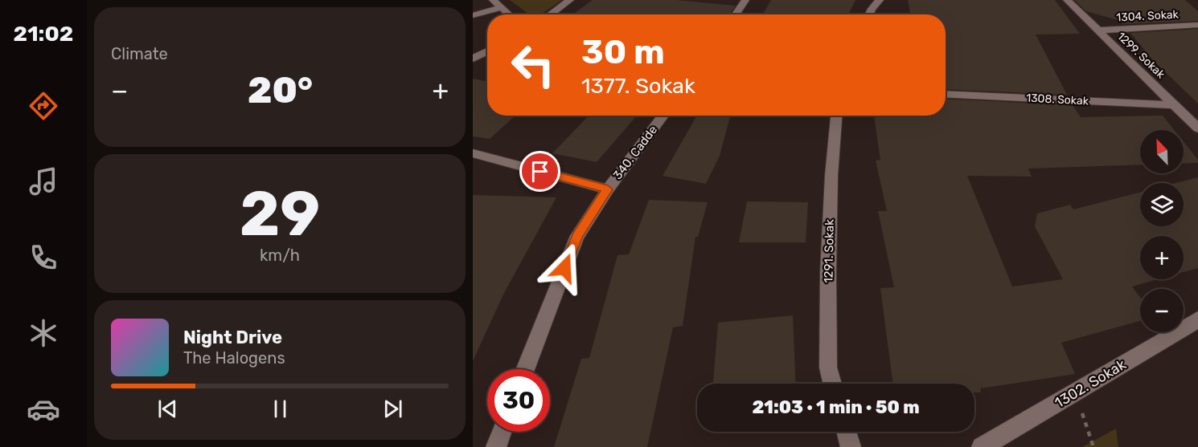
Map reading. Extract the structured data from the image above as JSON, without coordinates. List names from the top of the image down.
{
  "streets": {
    "street": [
      "1304. Sokak",
      "1299. Sokak",
      "1308. Sokak",
      "340. Cadde",
      "1291. Sokak",
      "1302. Sokak"
    ]
  },
  "crossings": [
    ["1304. Sokak", "1299. Sokak"],
    ["1299. Sokak", "1308. Sokak"]
  ],
  "north": "top left",
  "page": {
    "tabs": "21:02",
    "tile": [
      "Climate",
      ["29", "km/h"]
    ],
    "turn": ["30 m", "1377. Sokak"],
    "heat": ["−", "20°", "+"],
    "map_buttons": ["+", "−"],
    "song": ["Night Drive", "The Halogens"],
    "limit": "30",
    "trip": "21:03 · 1 min · 50 m"
  }
}
